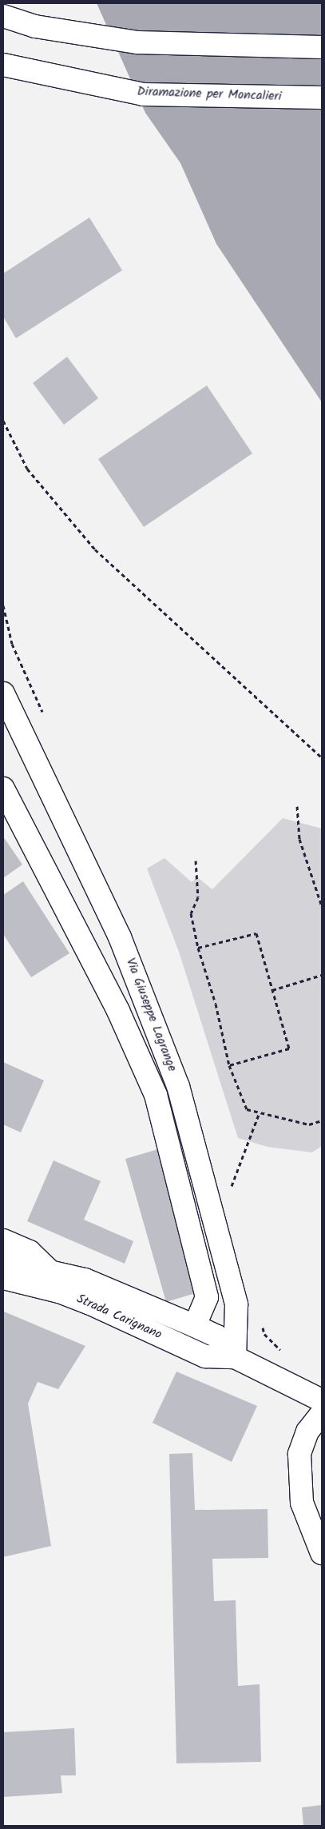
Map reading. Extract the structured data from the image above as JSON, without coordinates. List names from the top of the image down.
{
  "streets": {
    "main road": ["Diramazione per Moncalieri", "Via Giuseppe Lagrange", "Strada Carignano"]
  },
  "crossings": [
    ["Via Giuseppe Lagrange", "Strada Carignano"]
  ]
}
